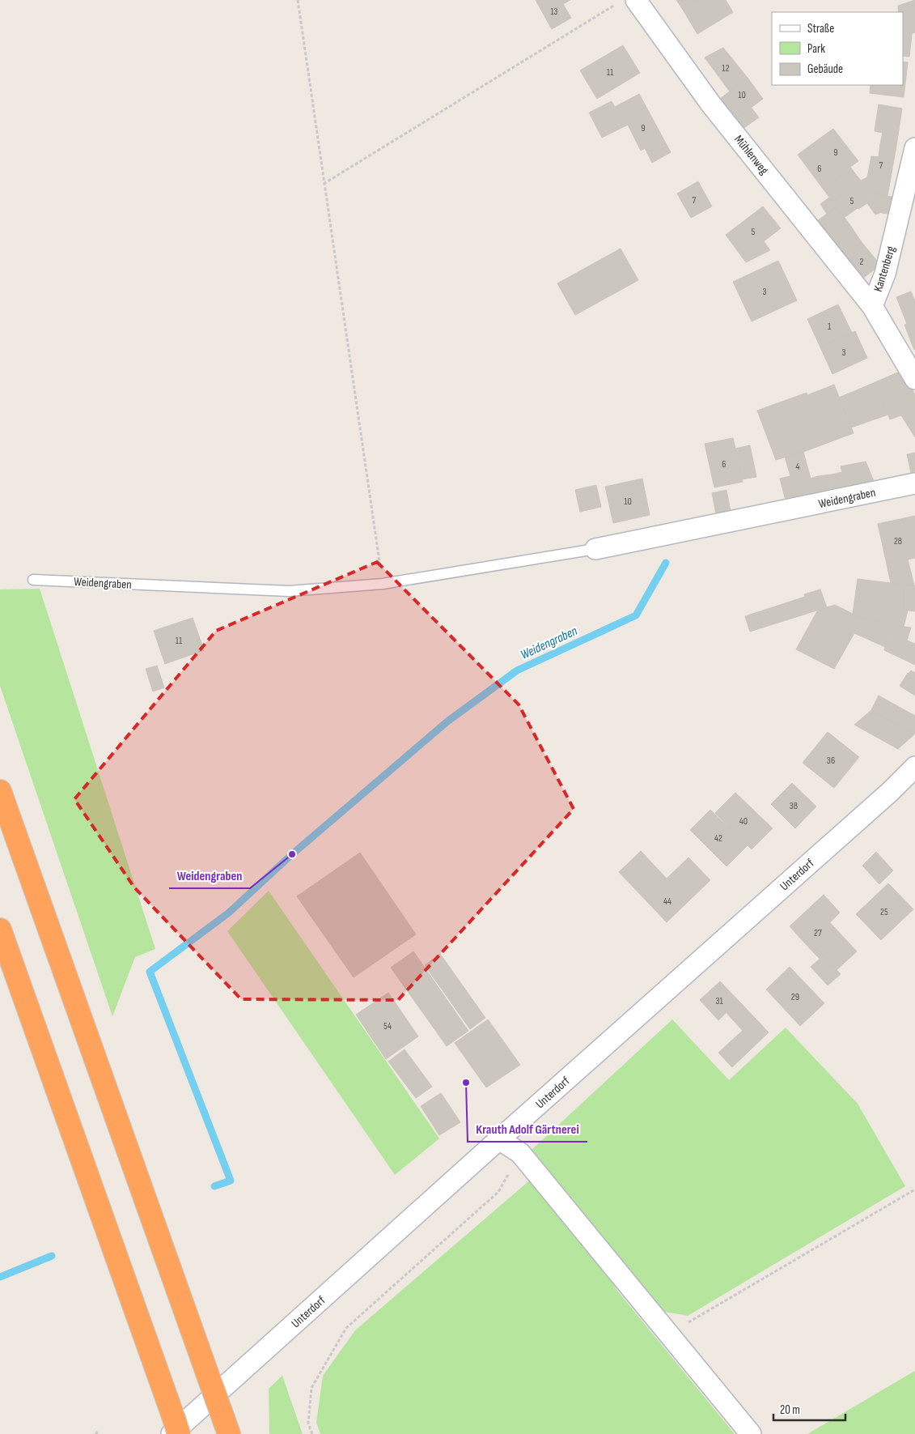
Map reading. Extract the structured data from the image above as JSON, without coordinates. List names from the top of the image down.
{
  "streets": {
    "street": [
      "Mühlenweg",
      "Kantenberg",
      "Weidengraben",
      "Unterdorf"
    ]
  },
  "crossings": [
    ["Mühlenweg", "Kantenberg"]
  ],
  "water": ["Weidengraben"],
  "places": ["Weidengraben", "Krauth Adolf Gärtnerei"],
  "house_numbers": [
    "13",
    "12",
    "11",
    "10",
    "9",
    "9",
    "7",
    "6",
    "7",
    "5",
    "5",
    "2",
    "3",
    "1",
    "3",
    "6",
    "4",
    "10",
    "28",
    "11",
    "36",
    "38",
    "40",
    "42",
    "44",
    "25",
    "27",
    "29",
    "31",
    "54"
  ],
  "legend": ["Straße", "Park", "Gebäude"],
  "scale_bar": "20 m"
}
